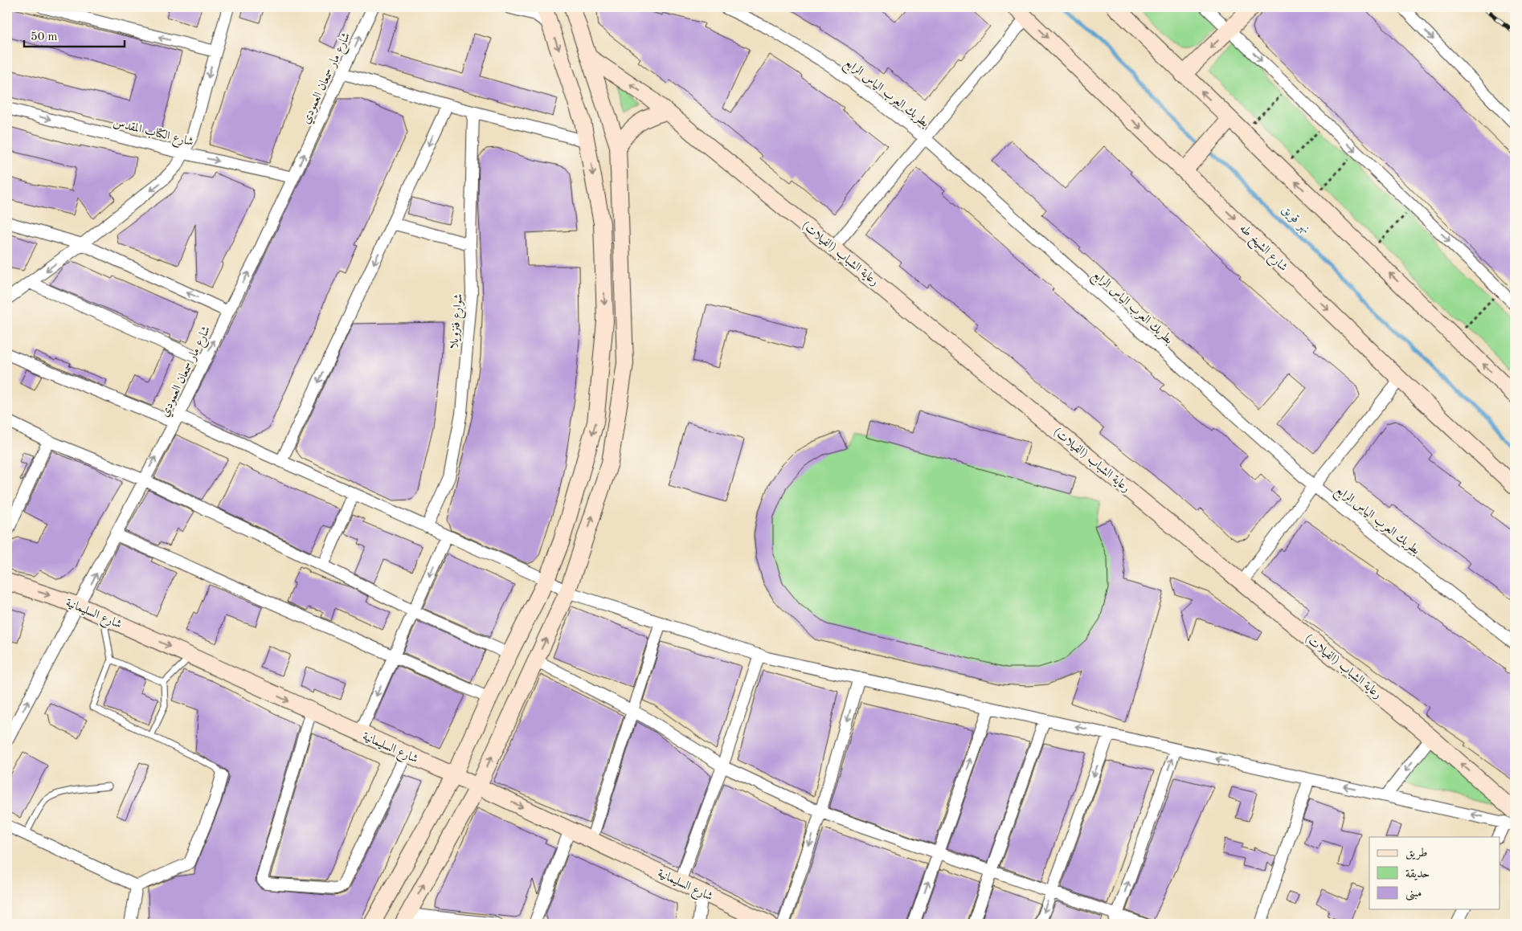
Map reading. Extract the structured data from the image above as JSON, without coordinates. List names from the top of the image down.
{
  "streets": {
    "main road": ["شارع الشيخ طه", "رعاية الشباب (الفيلات)", "شارع السليمانية"],
    "street": [
      "شارع مار سمعان العمودي",
      "بطريك العرب الياس الرابع",
      "شارع الكتاب المقدس",
      "شوارع فنزويلا"
    ]
  },
  "crossings": [
    ["شارع مار سمعان العمودي", "شارع الكتاب المقدس"],
    ["شارع مار سمعان العمودي", "شارع السليمانية"]
  ],
  "one_way": ["شارع مار سمعان العمودي", "شارع الكتاب المقدس", "شارع السليمانية"],
  "water": ["نهر قويق"],
  "legend": ["طريق", "حديقة", "مبنى"],
  "scale_bar": "50 m"
}
